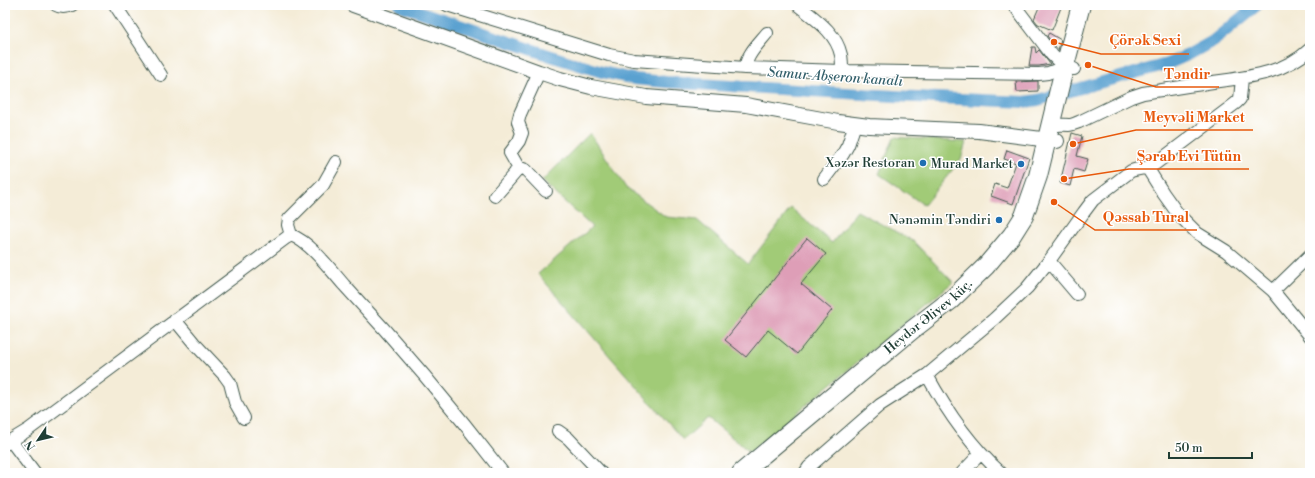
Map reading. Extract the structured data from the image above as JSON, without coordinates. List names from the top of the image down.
{
  "streets": {
    "main road": ["Heydər Əliyev küç."]
  },
  "water": ["Samur-Abşeron kanalı"],
  "places": [
    "Çörək Sexi",
    "Təndir",
    "Meyvəli Market",
    "Xəzər Restoran",
    "Murad Market",
    "Şərab Evi Tütün",
    "Qəssab Tural",
    "Nənəmin Təndiri"
  ],
  "scale_bar": "50 m",
  "north": "bottom left"
}
